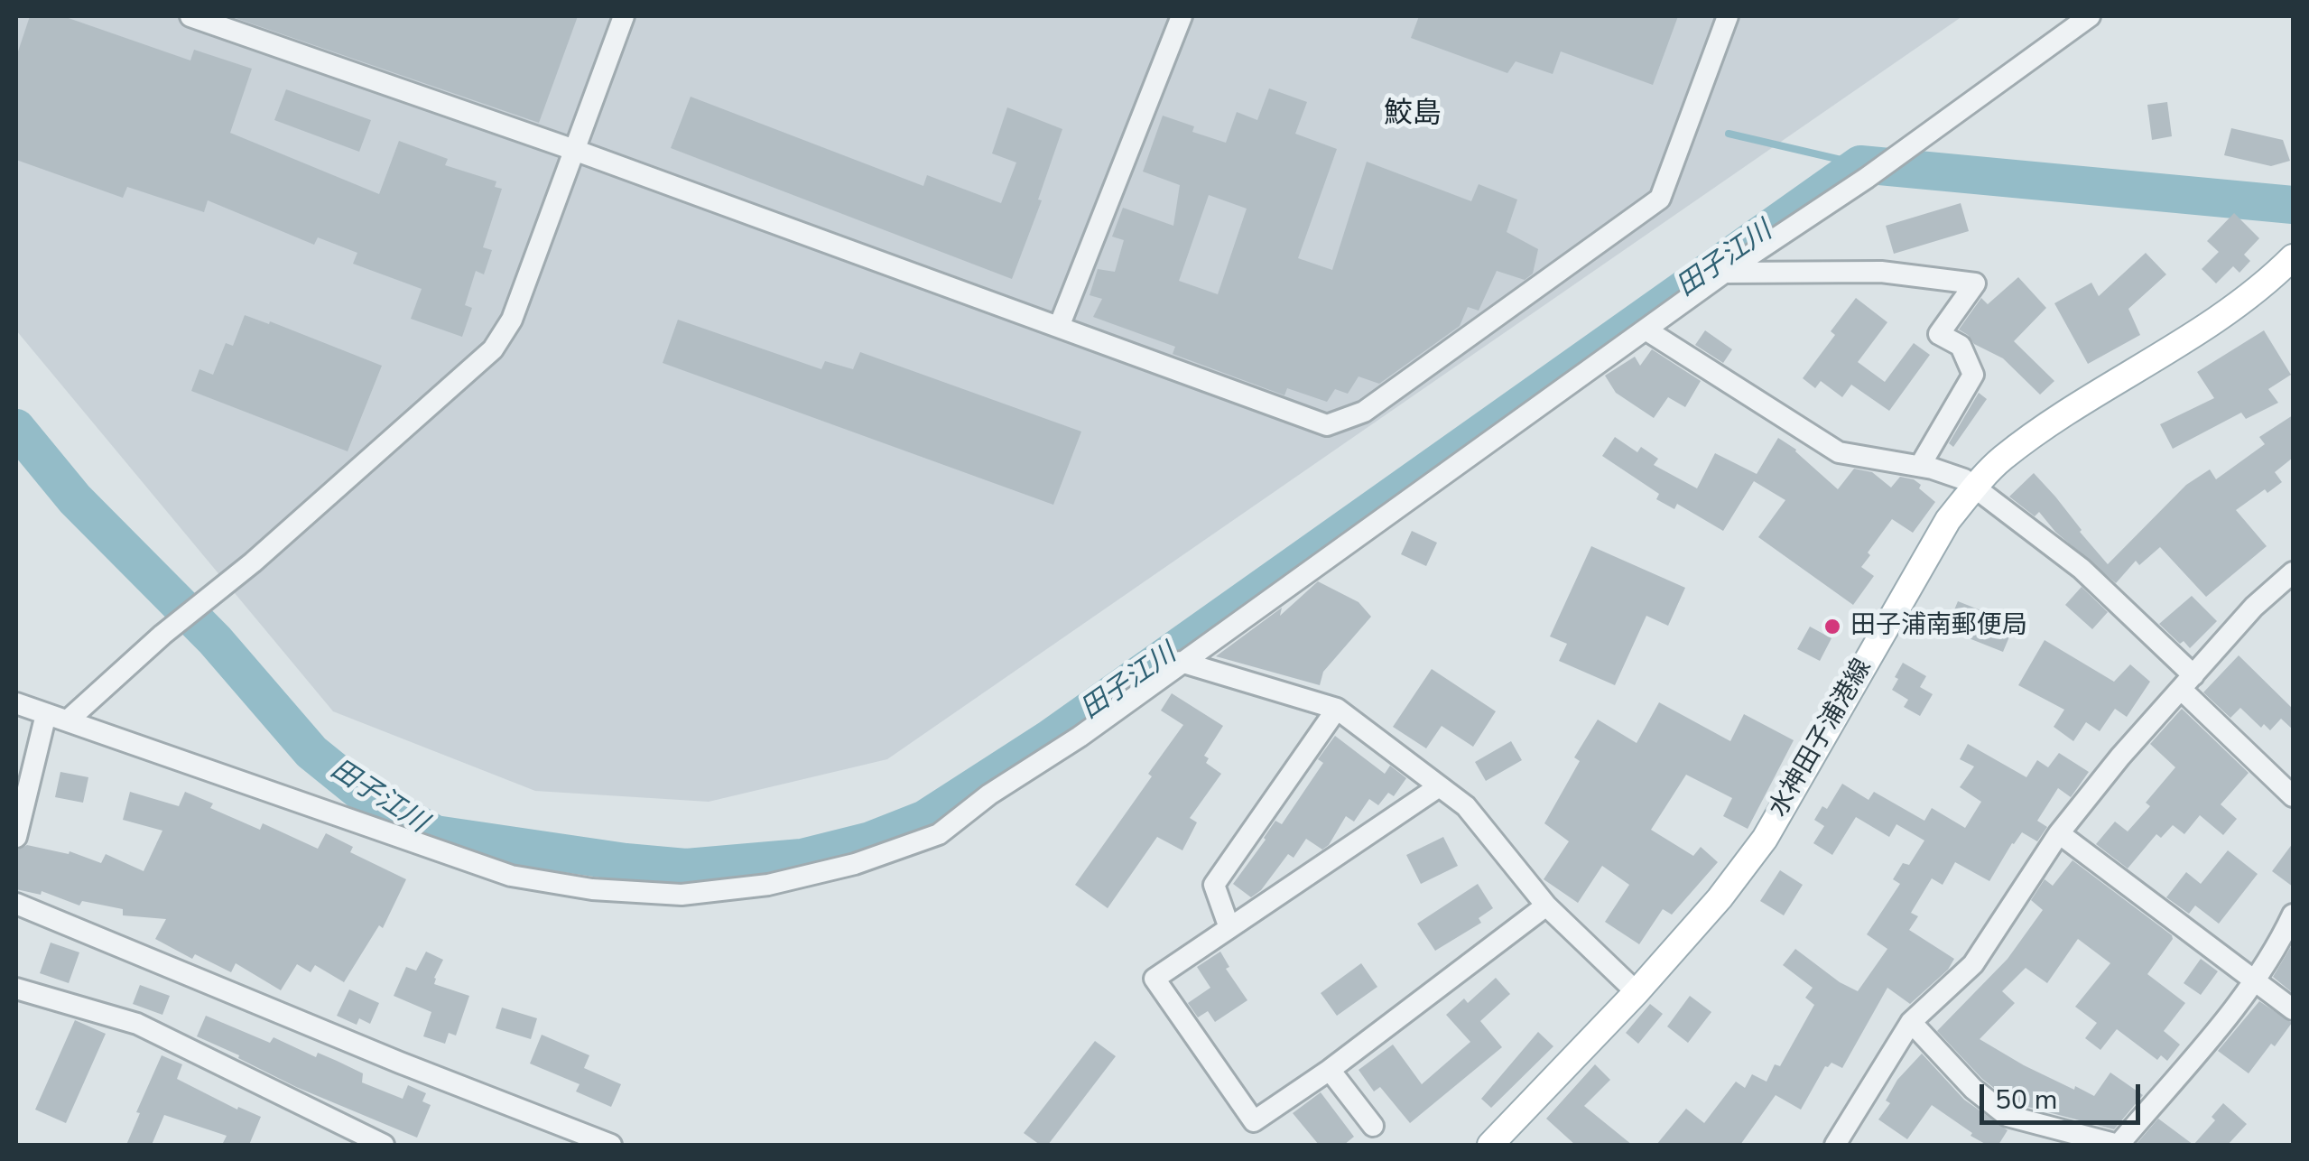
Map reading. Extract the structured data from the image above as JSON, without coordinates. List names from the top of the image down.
{
  "streets": {
    "main road": ["水神田子浦港線"]
  },
  "districts": ["鮫島"],
  "water": ["田子江川"],
  "places": ["田子浦南郵便局"],
  "scale_bar": "50 m"
}
